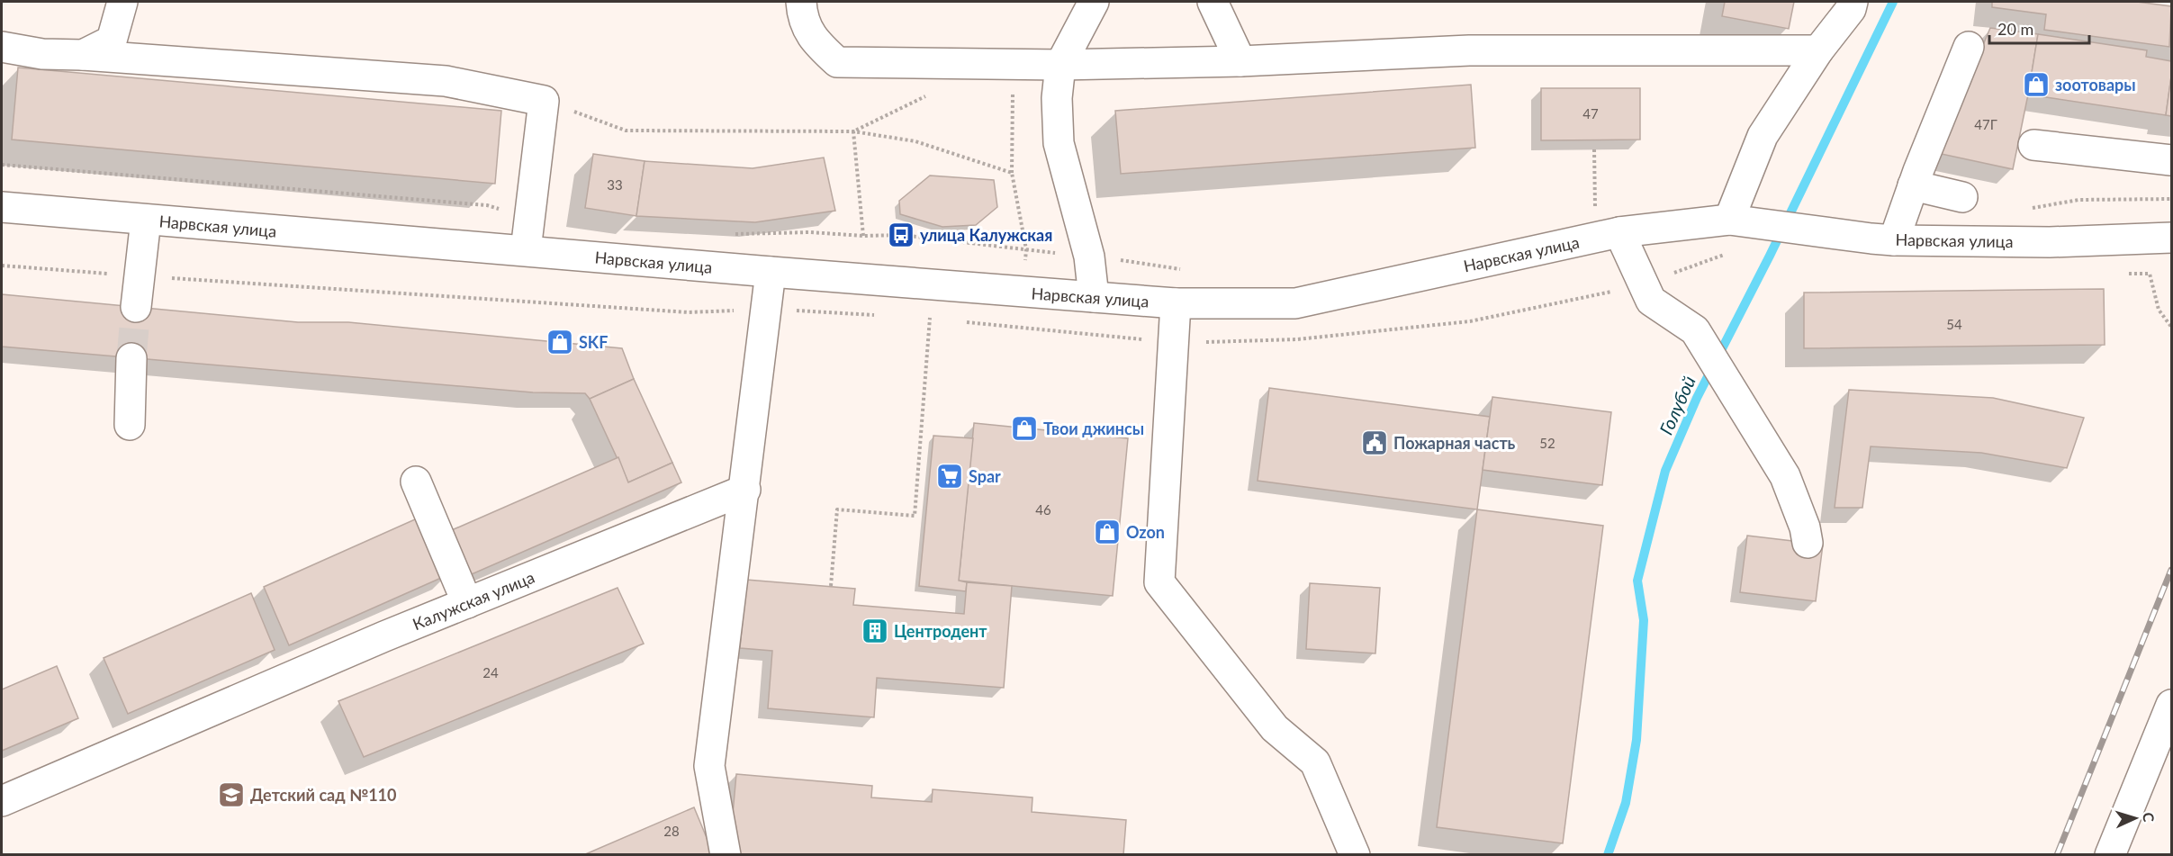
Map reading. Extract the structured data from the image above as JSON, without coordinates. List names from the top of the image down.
{
  "streets": {
    "main road": ["Нарвская улица", "Калужская улица"]
  },
  "water": ["Голубой"],
  "places": {
    "shop": [
      "зоотовары",
      "SKF",
      "Твои джинсы",
      "Ozon"
    ],
    "bus stop": ["улица Калужская"],
    "public building": ["Пожарная часть"],
    "supermarket": ["Spar"],
    "building": ["Центродент"],
    "school or university": ["Детский сад №110"]
  },
  "house_numbers": [
    "47",
    "47Г",
    "33",
    "54",
    "52",
    "46",
    "24",
    "28"
  ],
  "scale_bar": "20 m",
  "north": "right"
}
